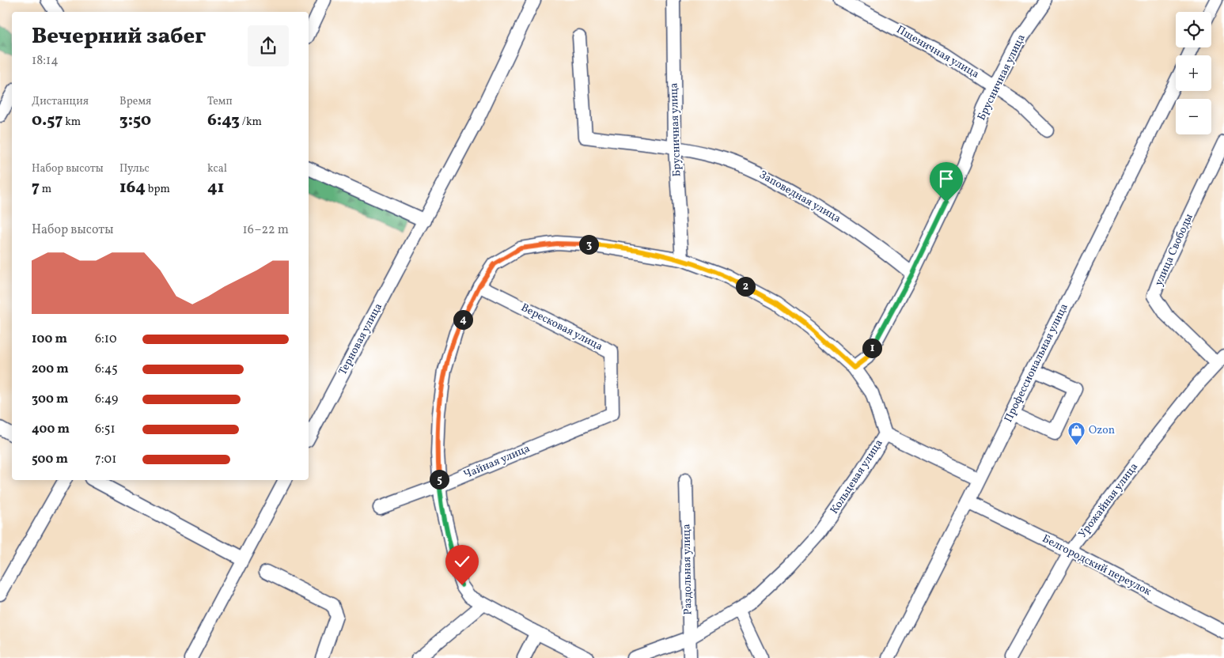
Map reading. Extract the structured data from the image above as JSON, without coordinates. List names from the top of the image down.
{
  "streets": {
    "street": [
      "Пщеничная улица",
      "Брусничная улица",
      "Заповедная улица",
      "улица Свободы",
      "Вересковая улица",
      "Терновая улица",
      "Профессиональная улица",
      "Чайная улица",
      "Кольцевая улица",
      "Урожайная улица",
      "Белгородский переулок",
      "Раздольная улица"
    ]
  },
  "crossings": [
    ["Пщеничная улица", "Брусничная улица"],
    ["Брусничная улица", "Заповедная улица"],
    ["Брусничная улица", "Кольцевая улица"],
    ["улица Свободы", "Урожайная улица"],
    ["Вересковая улица", "Чайная улица"],
    ["Вересковая улица", "Кольцевая улица"],
    ["Профессиональная улица", "Белгородский переулок"],
    ["Чайная улица", "Кольцевая улица"],
    ["Кольцевая улица", "Раздольная улица"],
    ["Урожайная улица", "Белгородский переулок"]
  ],
  "places": {
    "shop": ["Ozon"]
  },
  "page": {
    "map_buttons": ["+", "−"],
    "heading": ["Вечерний забег", "18:14"],
    "stats": [
      ["Дистанция", "0.57 km"],
      ["Время", "3:50"],
      ["Темп", "6:43 /km"],
      ["Набор высоты", "7 m"],
      ["Пульс", "164 bpm"],
      ["kcal", "41"]
    ],
    "chart": ["Набор высоты", "16–22 m"],
    "pins": [
      "3",
      "2",
      "4",
      "1",
      "5"
    ],
    "list": [
      {
        "name": "100 m",
        "note": "6:10"
      },
      {
        "name": "200 m",
        "note": "6:45"
      },
      {
        "name": "300 m",
        "note": "6:49"
      },
      {
        "name": "400 m",
        "note": "6:51"
      },
      {
        "name": "500 m",
        "note": "7:01"
      }
    ]
  }
}
